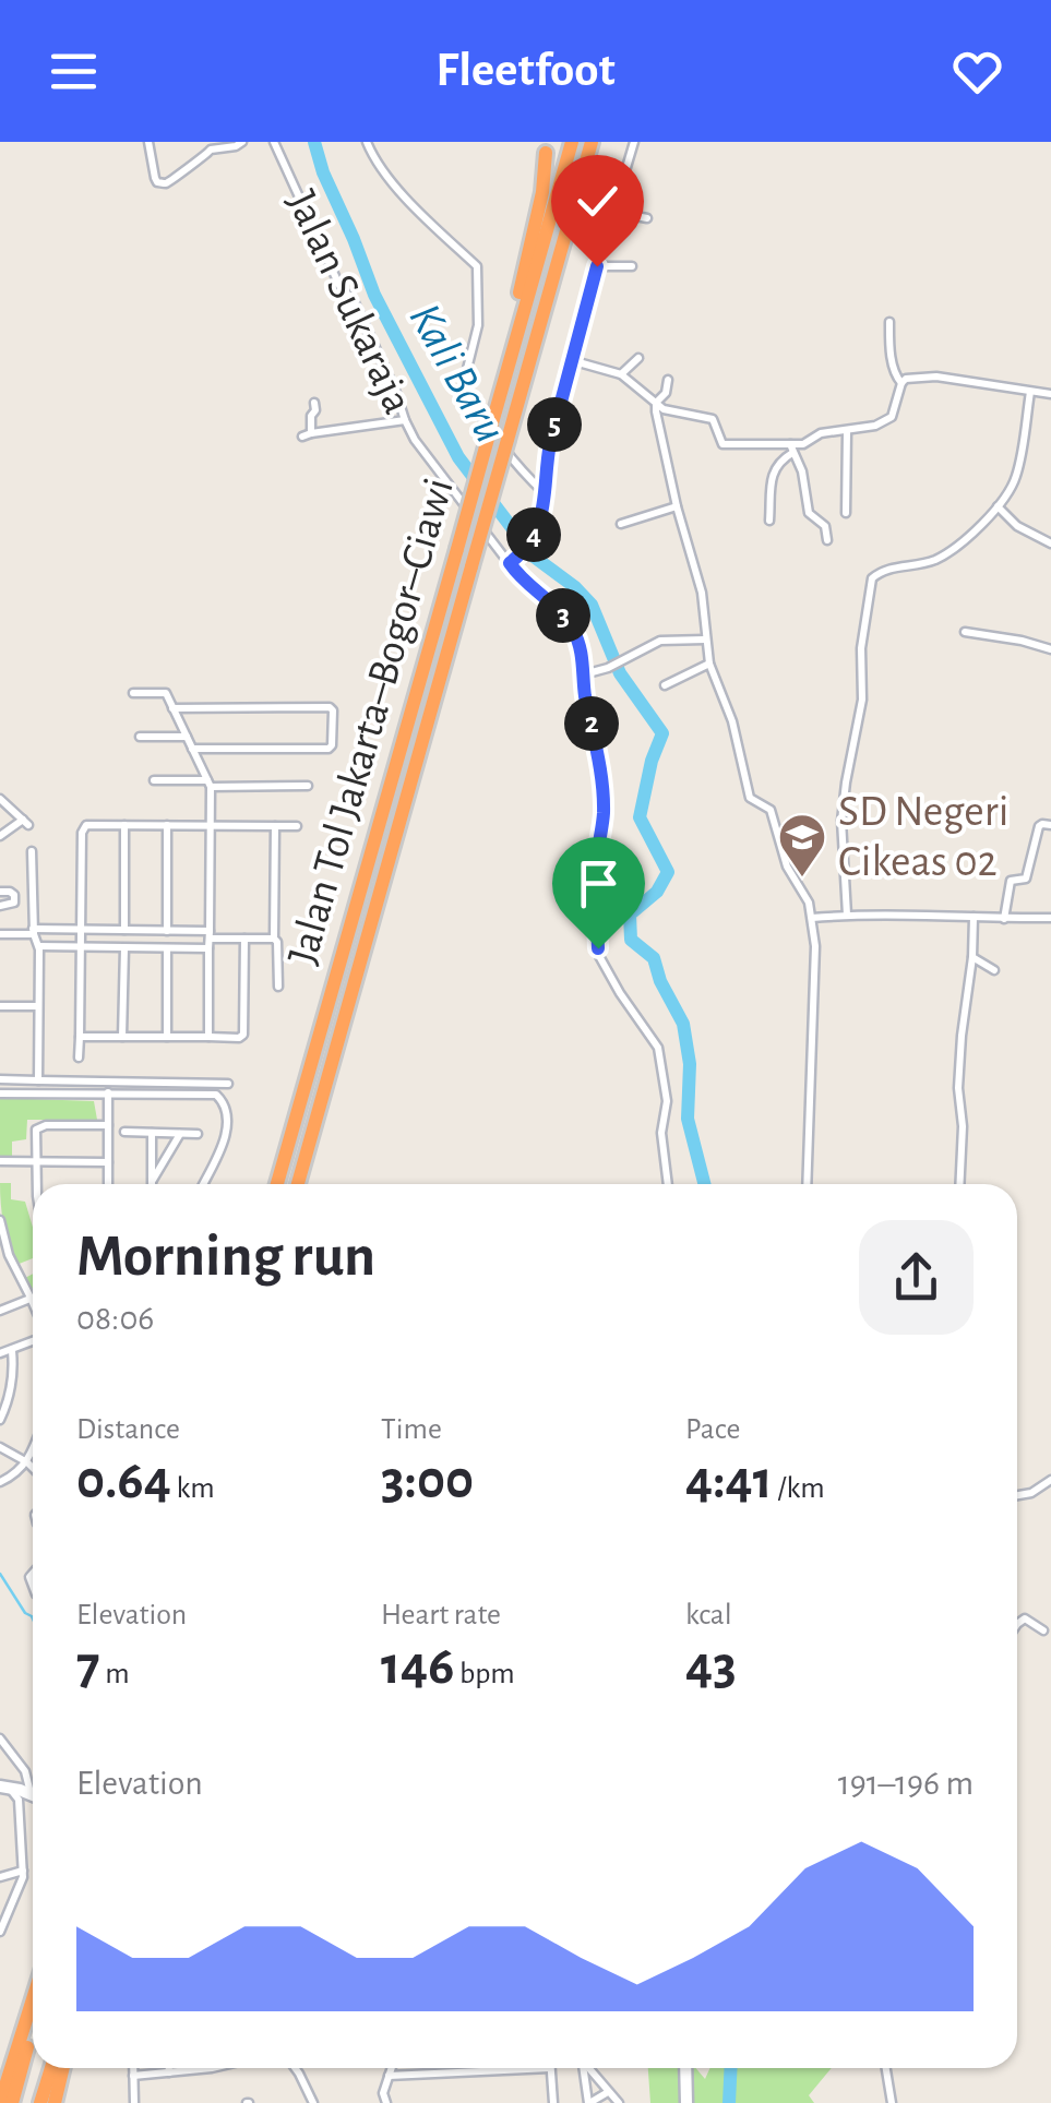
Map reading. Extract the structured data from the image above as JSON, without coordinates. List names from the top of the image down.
{
  "streets": {
    "highway": ["Jalan Tol Jakarta–Bogor–Ciawi"],
    "street": ["Jalan Sukaraja"]
  },
  "water": ["Kali Baru"],
  "places": {
    "school or university": ["SD Negeri Cikeas 02"]
  },
  "page": {
    "header": "Fleetfoot",
    "pins": [
      "5",
      "4",
      "3",
      "2"
    ],
    "heading": ["Morning run", "08:06"],
    "stats": [
      ["Distance", "0.64 km"],
      ["Time", "3:00"],
      ["Pace", "4:41 /km"],
      ["Elevation", "7 m"],
      ["Heart rate", "146 bpm"],
      ["kcal", "43"]
    ],
    "chart": ["Elevation", "191–196 m"]
  }
}
